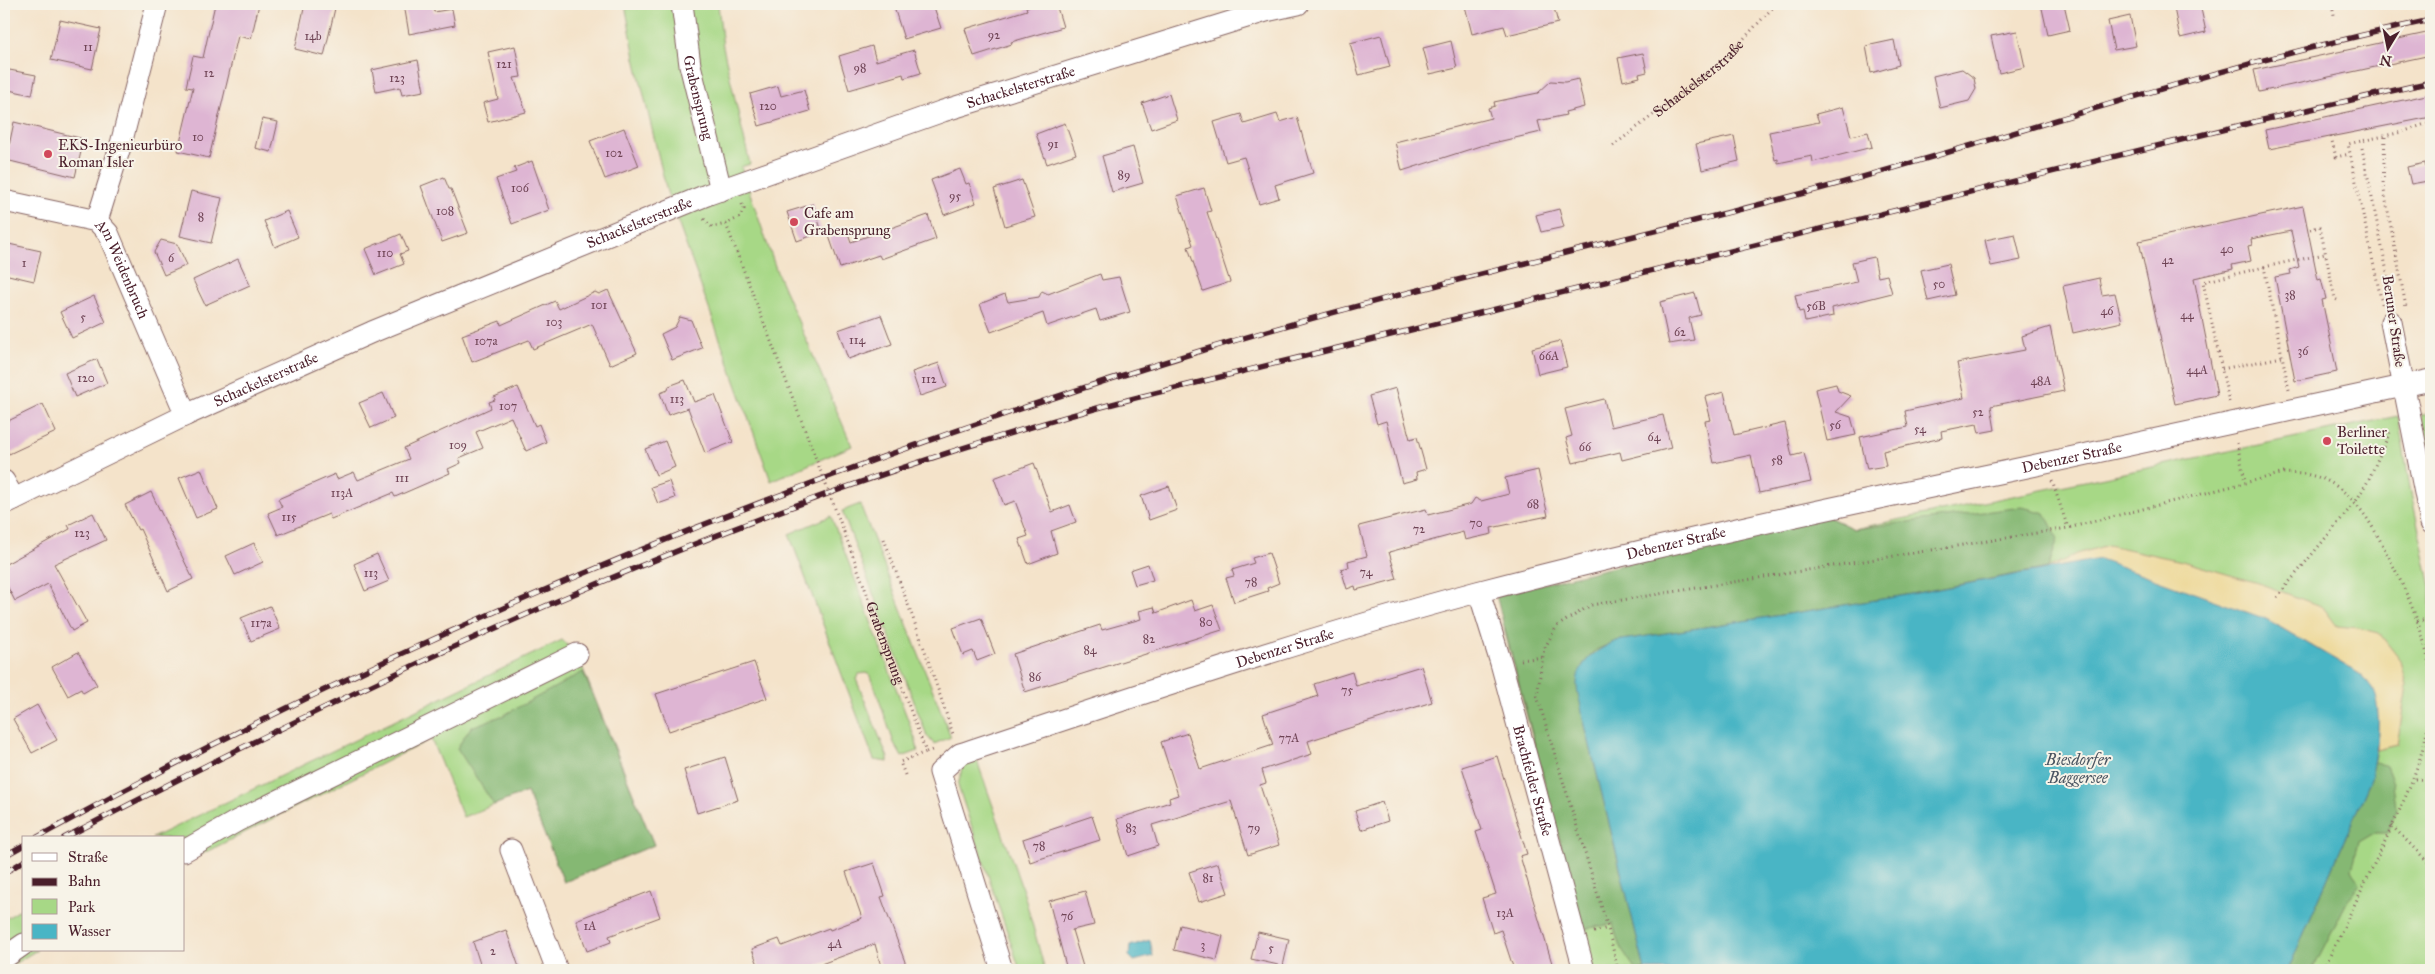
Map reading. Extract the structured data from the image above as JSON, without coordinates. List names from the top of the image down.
{
  "streets": {
    "street": [
      "Schackelsterstraße",
      "Grabensprung",
      "Am Weidenbruch",
      "Beruner Straße",
      "Debenzer Straße",
      "Brachfelder Straße"
    ]
  },
  "crossings": [
    ["Schackelsterstraße", "Grabensprung"],
    ["Schackelsterstraße", "Am Weidenbruch"],
    ["Beruner Straße", "Debenzer Straße"],
    ["Debenzer Straße", "Brachfelder Straße"]
  ],
  "water": ["Biesdorfer Baggersee"],
  "places": ["EKS-Ingenieurbüro Roman Isler", "Cafe am Grabensprung", "Berliner Toilette"],
  "house_numbers": [
    "92",
    "14b",
    "11",
    "121",
    "98",
    "12",
    "123",
    "120",
    "10",
    "91",
    "102",
    "89",
    "106",
    "95",
    "108",
    "8",
    "40",
    "110",
    "6",
    "42",
    "1",
    "50",
    "38",
    "101",
    "56B",
    "46",
    "44",
    "5",
    "103",
    "62",
    "114",
    "107a",
    "36",
    "66A",
    "44A",
    "120",
    "112",
    "48A",
    "113",
    "107",
    "52",
    "56",
    "54",
    "64",
    "109",
    "66",
    "58",
    "111",
    "113A",
    "68",
    "115",
    "70",
    "72",
    "123",
    "74",
    "113",
    "78",
    "80",
    "117a",
    "82",
    "84",
    "86",
    "75",
    "77A",
    "83",
    "79",
    "78",
    "81",
    "13A",
    "76",
    "1A",
    "4A",
    "3",
    "5",
    "2"
  ],
  "legend": [
    "Straße",
    "Bahn",
    "Park",
    "Wasser"
  ],
  "north": "bottom"
}
